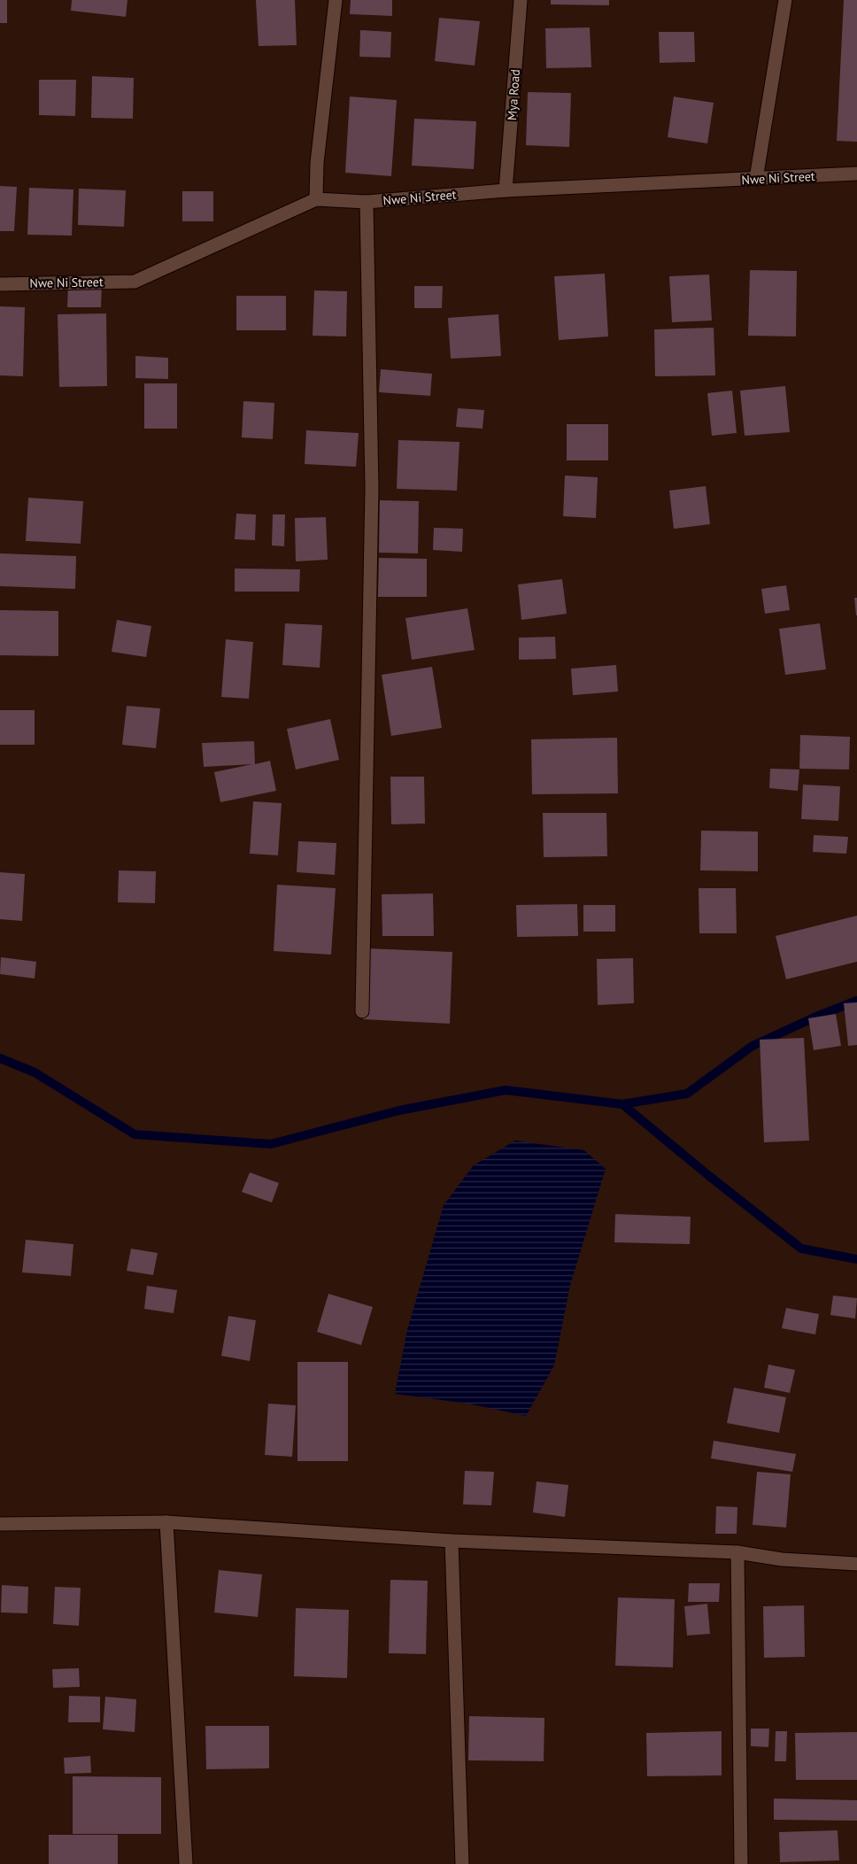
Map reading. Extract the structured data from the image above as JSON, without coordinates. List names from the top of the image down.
{
  "streets": {
    "street": ["Mya Road", "Nwe Ni Street"]
  },
  "crossings": [
    ["Mya Road", "Nwe Ni Street"]
  ]
}
